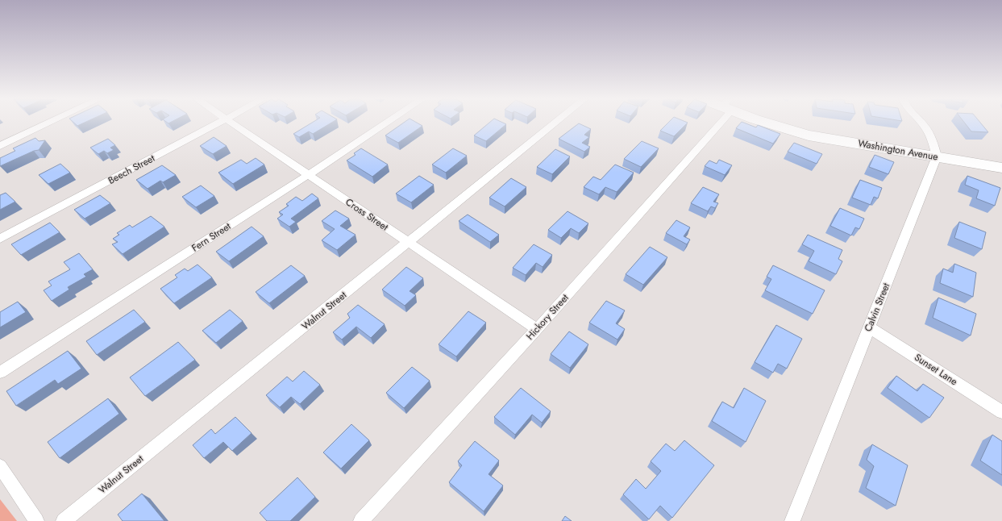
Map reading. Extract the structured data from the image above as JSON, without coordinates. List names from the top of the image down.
{
  "streets": {
    "main road": ["Washington Avenue"],
    "street": [
      "Beech Street",
      "Cross Street",
      "Fern Street",
      "Calvin Street",
      "Walnut Street",
      "Hickory Street",
      "Sunset Lane"
    ]
  },
  "crossings": [
    ["Washington Avenue", "Calvin Street"],
    ["Cross Street", "Fern Street"],
    ["Cross Street", "Walnut Street"],
    ["Cross Street", "Hickory Street"],
    ["Calvin Street", "Sunset Lane"]
  ]
}
